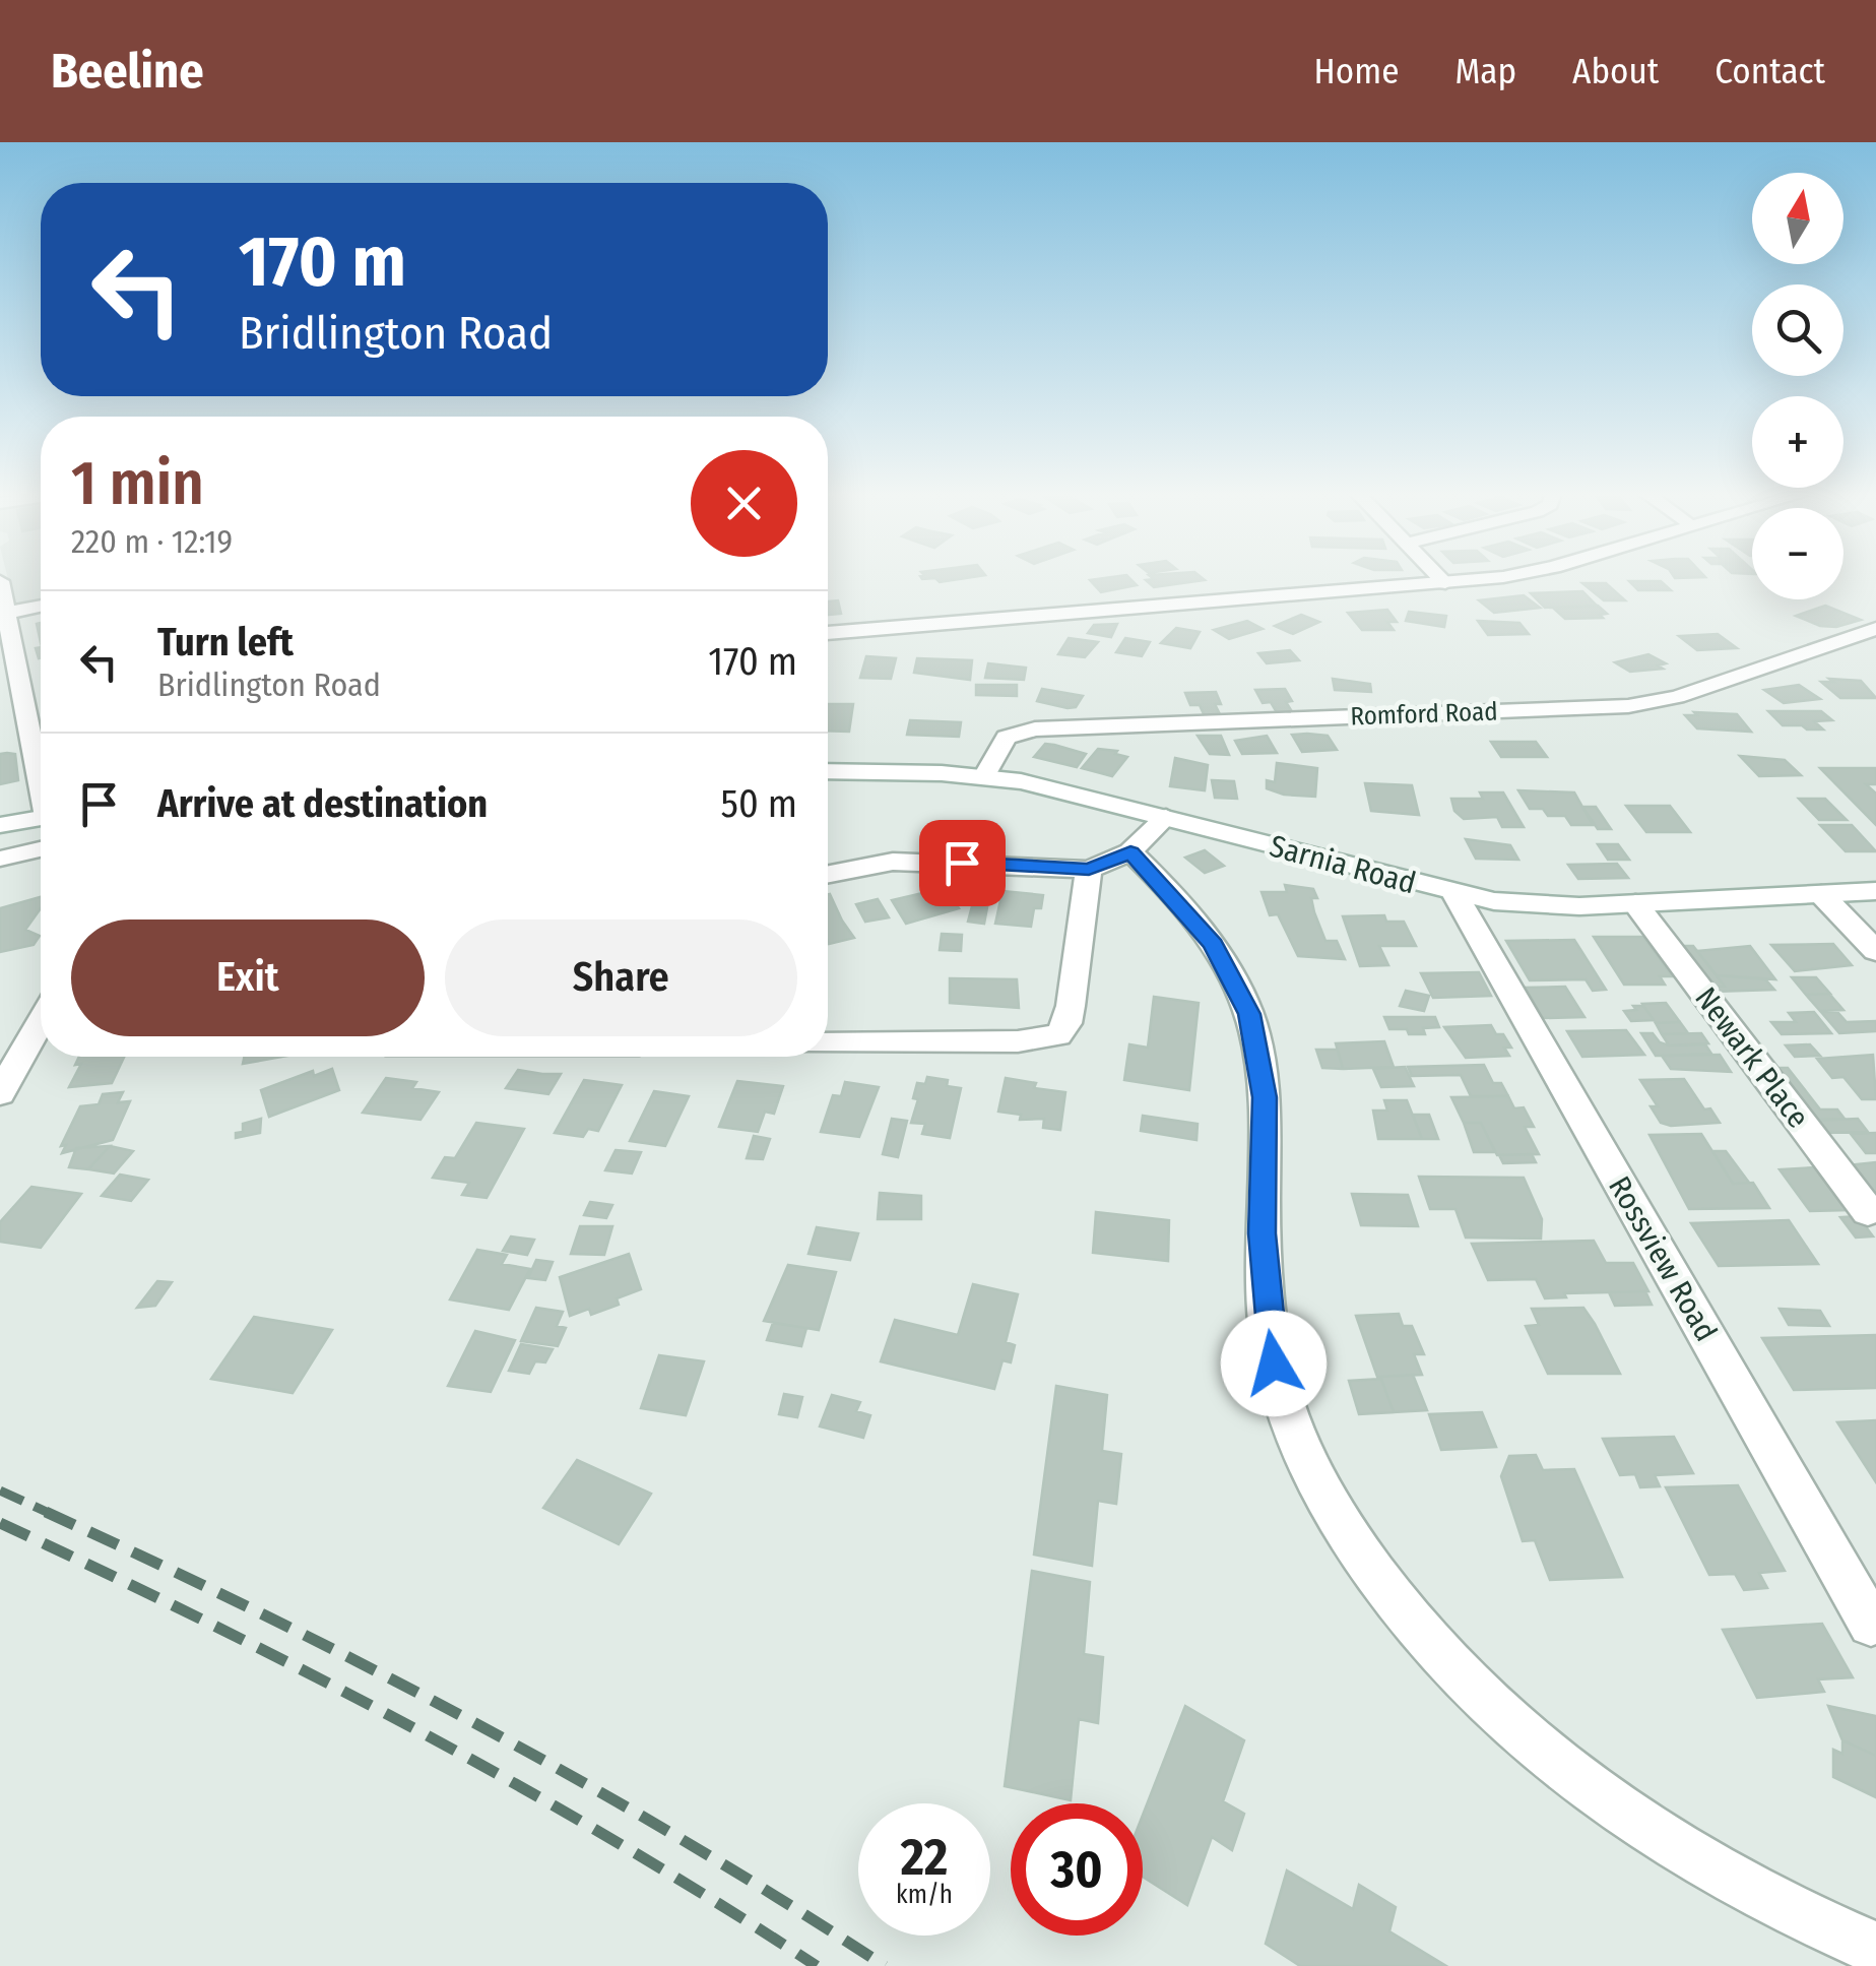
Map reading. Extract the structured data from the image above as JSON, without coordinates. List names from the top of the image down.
{
  "streets": {
    "street": [
      "Romford Road",
      "Sarnia Road",
      "Newark Place",
      "Rossview Road"
    ]
  },
  "crossings": [
    ["Romford Road", "Sarnia Road"],
    ["Sarnia Road", "Newark Place"],
    ["Sarnia Road", "Rossview Road"]
  ],
  "north": "top",
  "page": {
    "header": "Beeline",
    "nav": [
      "Home",
      "Map",
      "About",
      "Contact"
    ],
    "map_buttons": ["+", "−"],
    "turn": ["170 m", "Bridlington Road"],
    "heading": ["1 min", "220 m · 12:19"],
    "list": [
      {
        "name": "Turn left",
        "note": "Bridlington Road",
        "value": "170 m"
      },
      {
        "name": "Arrive at destination",
        "value": "50 m"
      }
    ],
    "buttons": ["Exit", "Share"],
    "speed": "22 km/h",
    "limit": "30"
  }
}
